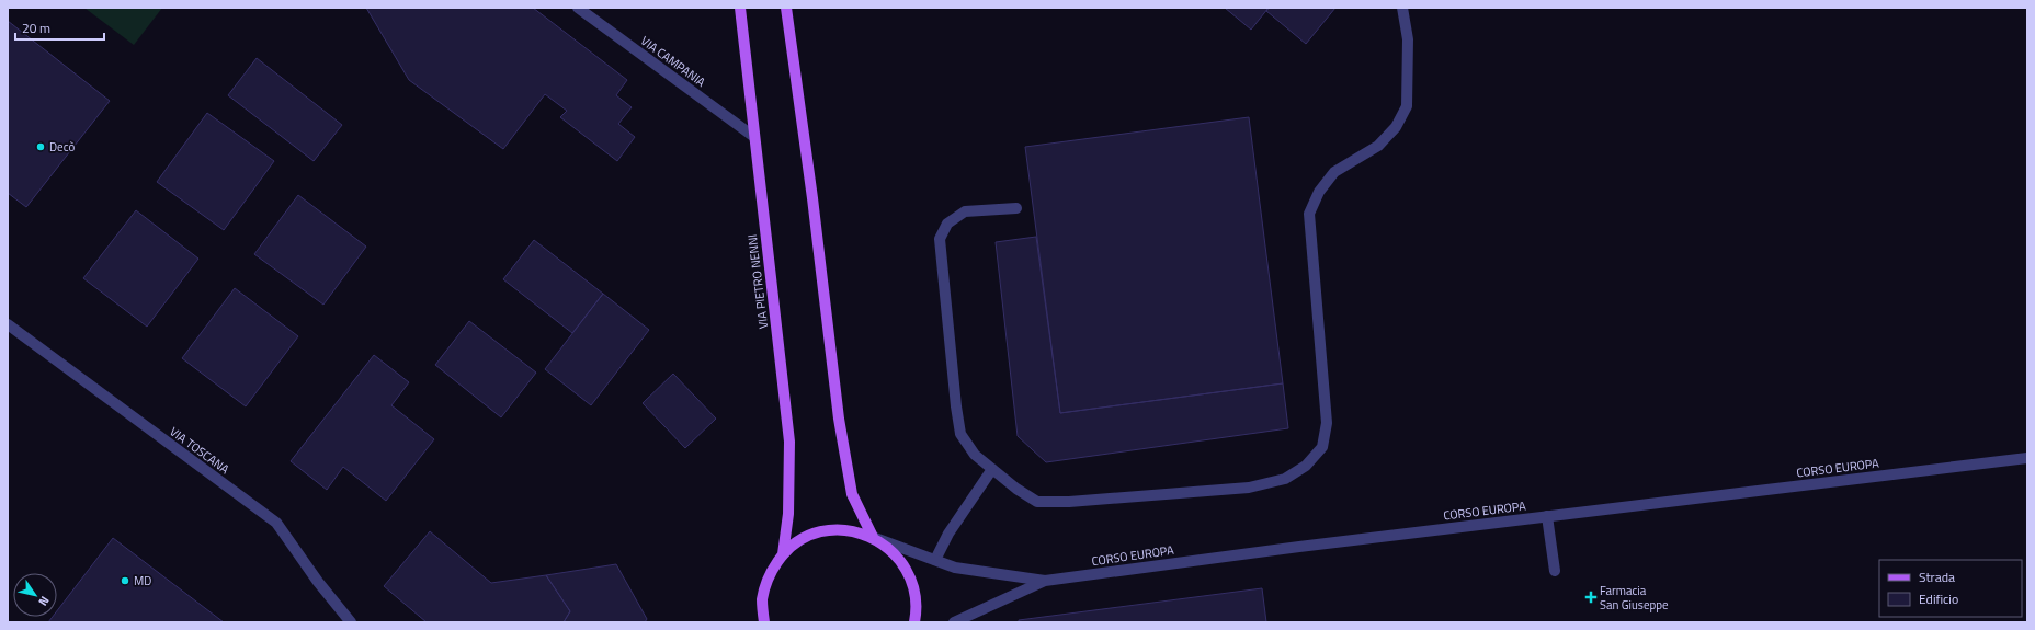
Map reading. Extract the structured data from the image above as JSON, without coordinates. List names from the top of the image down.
{
  "streets": {
    "main road": ["VIA PIETRO NENNI"],
    "street": ["VIA CAMPANIA", "VIA TOSCANA", "CORSO EUROPA"]
  },
  "crossings": [
    ["VIA CAMPANIA", "VIA PIETRO NENNI"]
  ],
  "places": {
    "other": ["Decò", "MD"],
    "health": ["Farmacia San Giuseppe"]
  },
  "legend": ["Strada", "Edificio"],
  "scale_bar": "20 m",
  "north": "bottom right"
}
